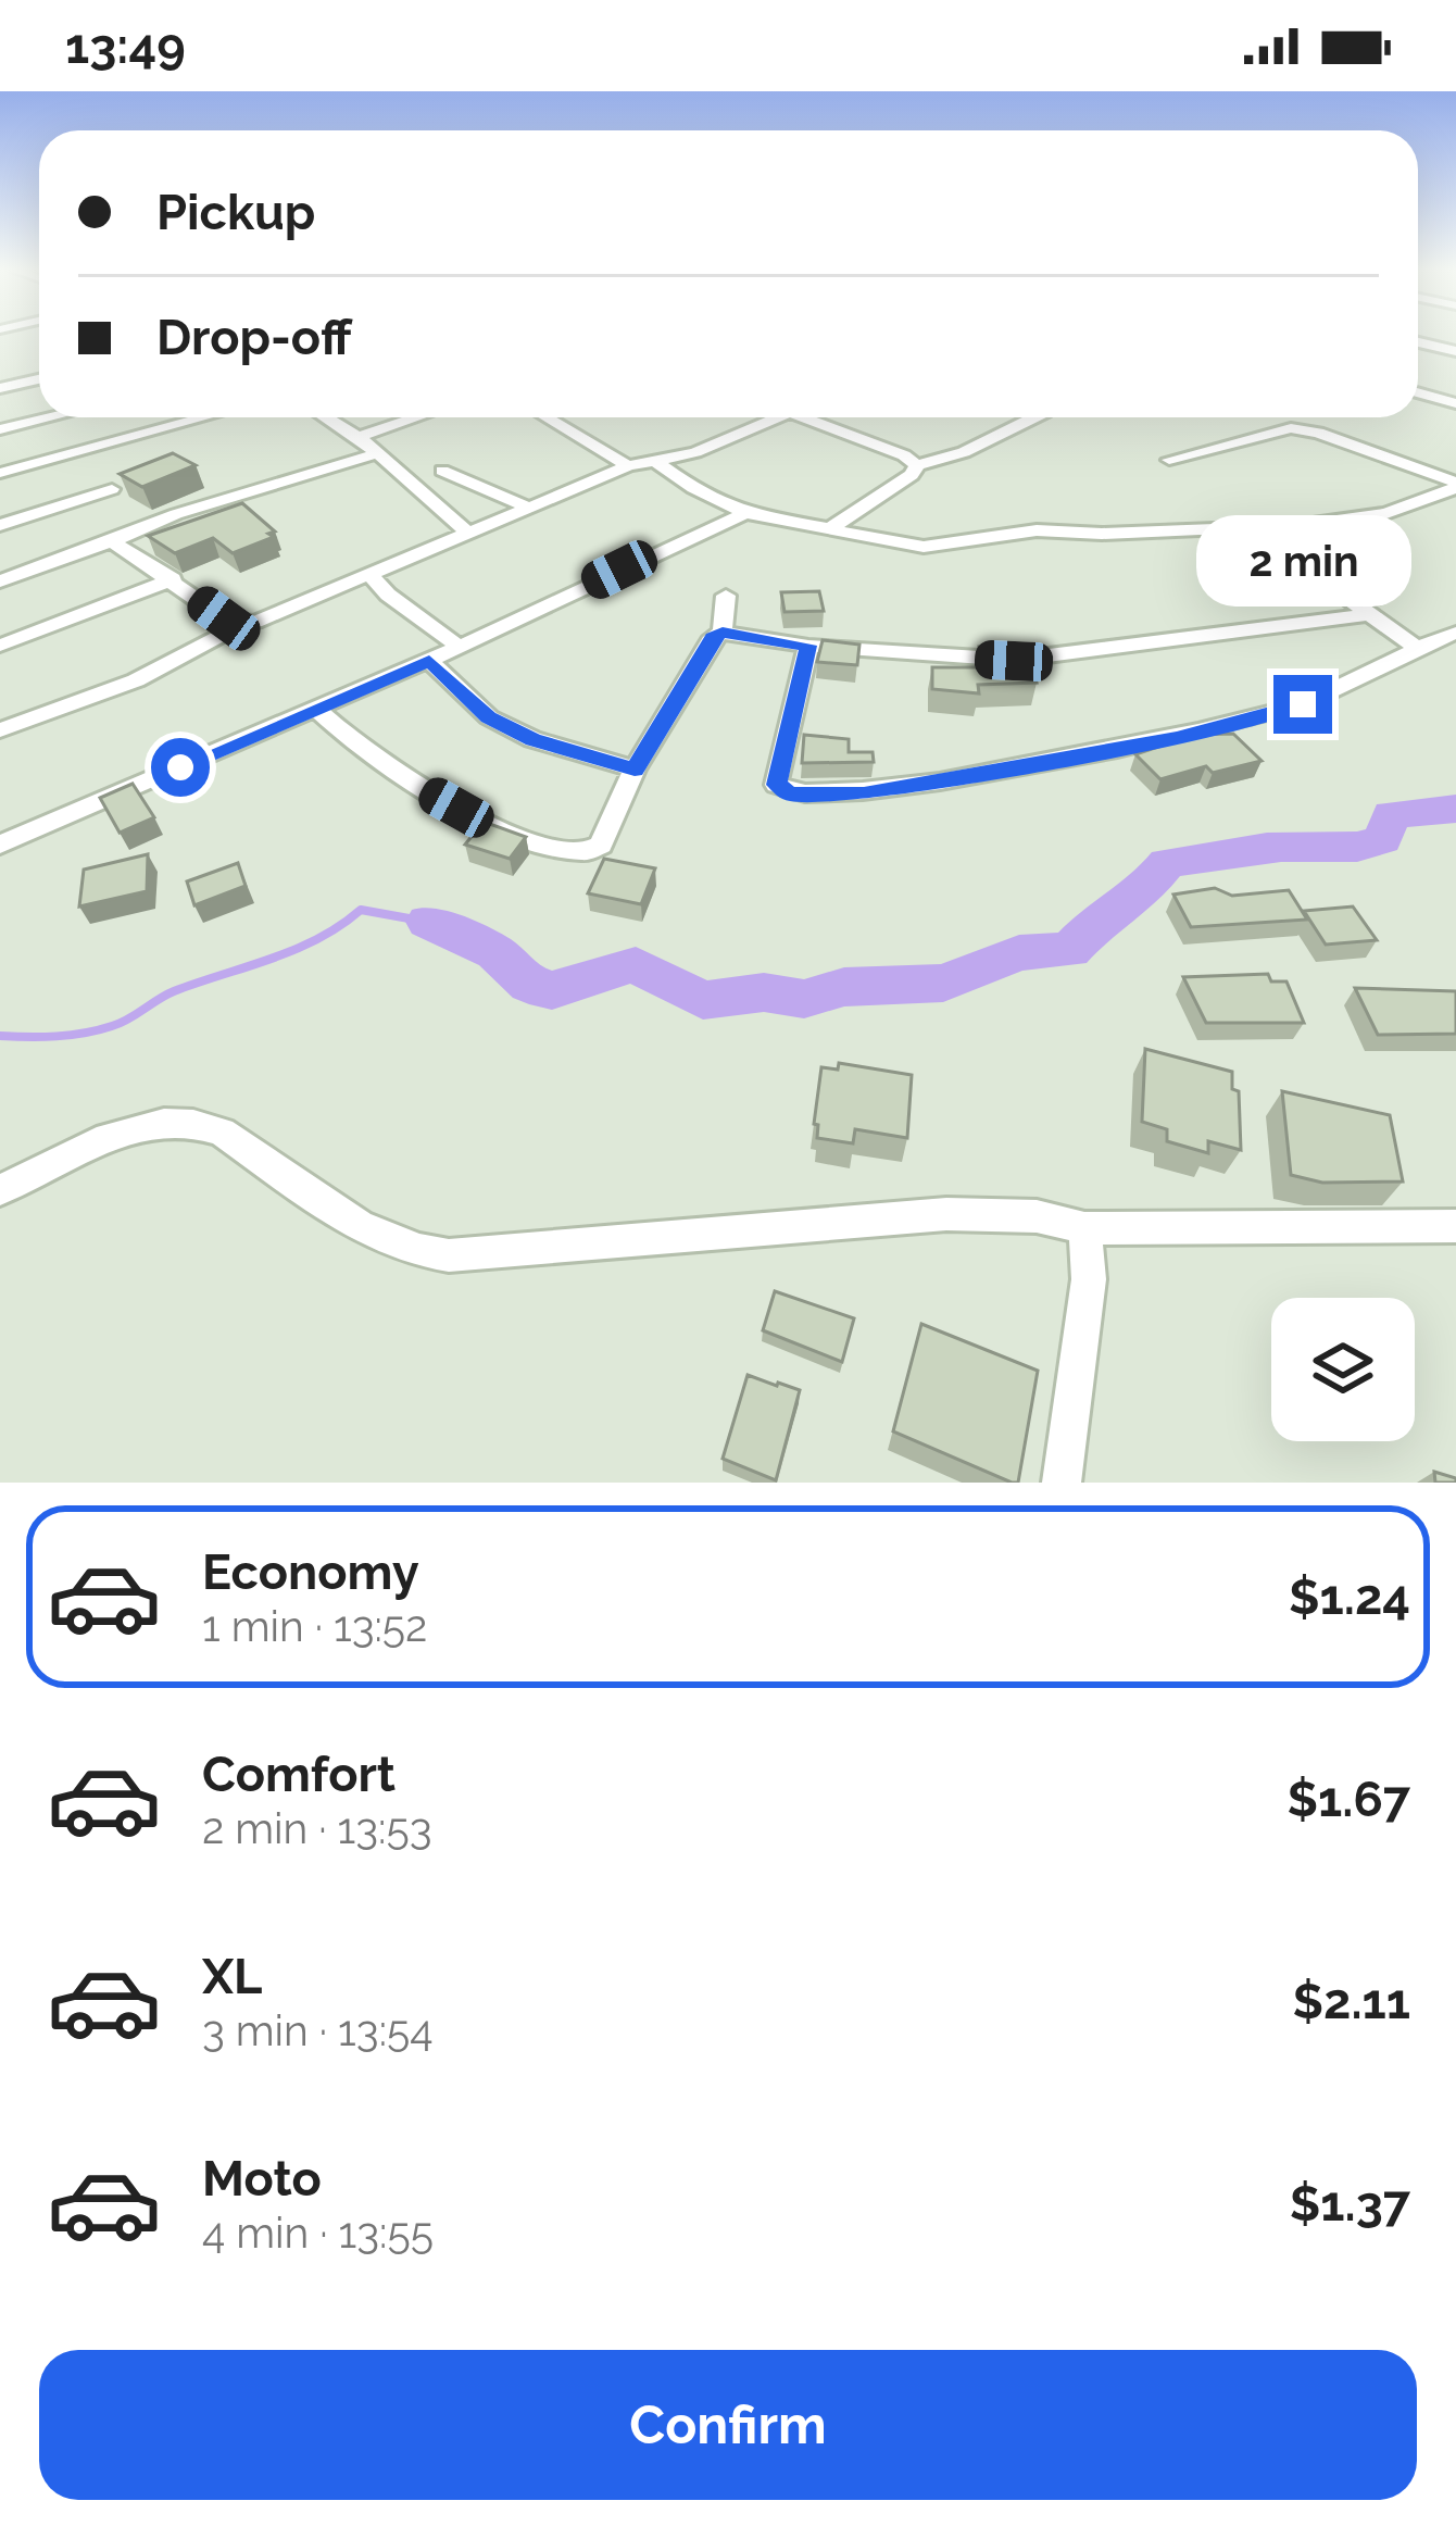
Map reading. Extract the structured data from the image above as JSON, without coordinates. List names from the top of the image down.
{
  "page": {
    "status": "13:49",
    "banner": ["Pickup", "Drop-off"],
    "bubble": "2 min",
    "list": [
      {
        "name": "Economy",
        "note": "1 min · 13:52",
        "value": "$1.24"
      },
      {
        "name": "Comfort",
        "note": "2 min · 13:53",
        "value": "$1.67"
      },
      {
        "name": "XL",
        "note": "3 min · 13:54",
        "value": "$2.11"
      },
      {
        "name": "Moto",
        "note": "4 min · 13:55",
        "value": "$1.37"
      }
    ],
    "buttons": "Confirm"
  }
}
